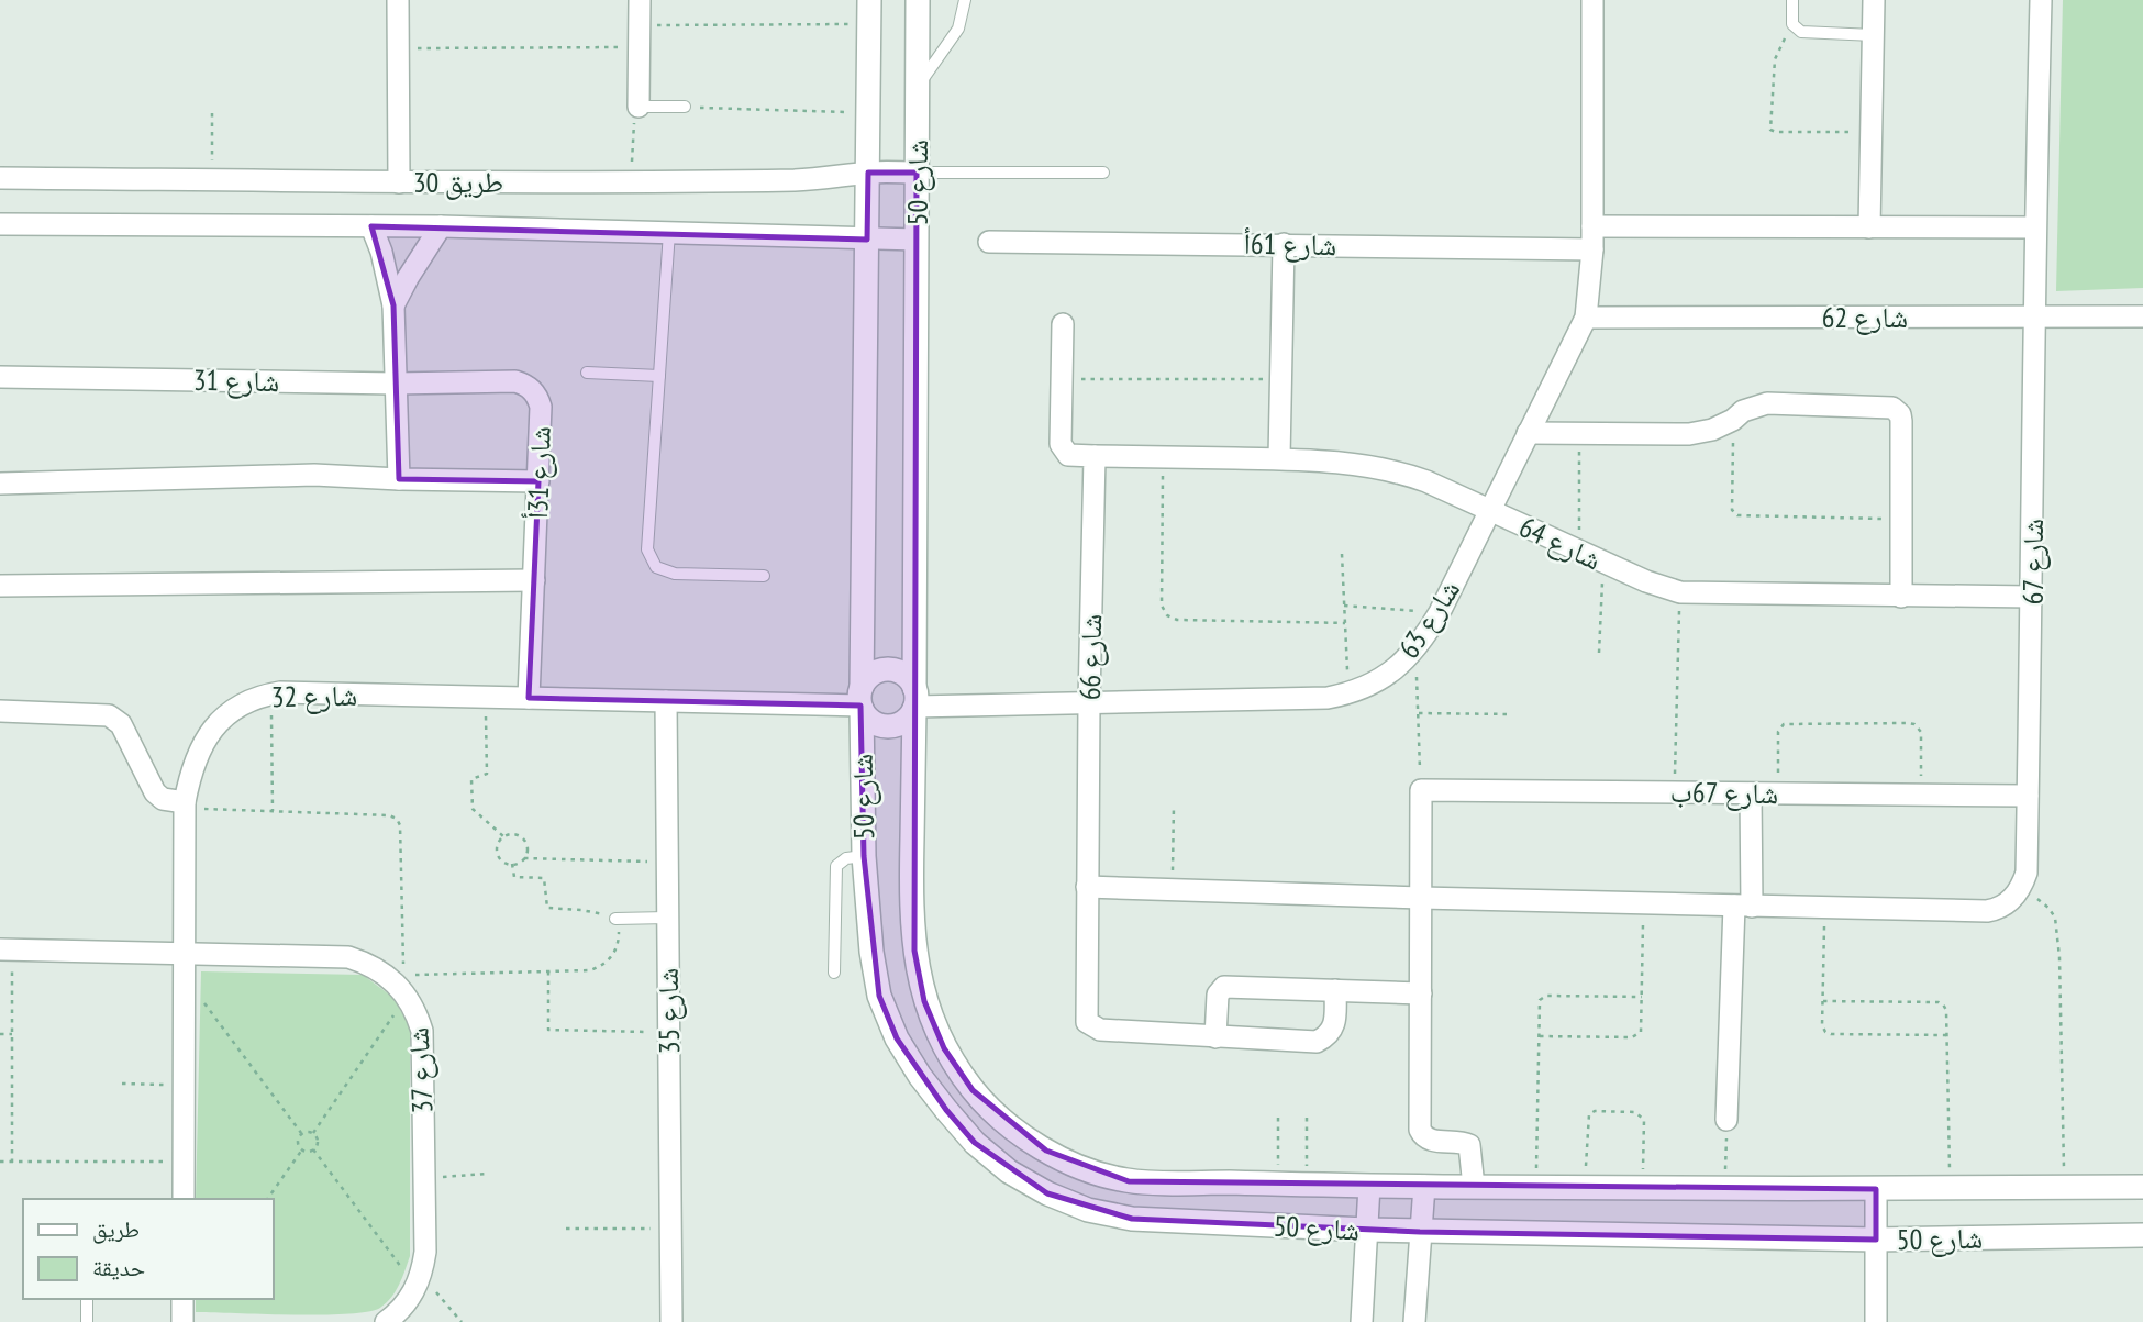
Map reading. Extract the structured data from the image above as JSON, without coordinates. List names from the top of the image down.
{
  "streets": {
    "street": [
      "طريق 30",
      "شارع 50",
      "شارع 61أ",
      "شارع 62",
      "شارع 31",
      "شارع 31أ",
      "شارع 64",
      "شارع 67",
      "شارع 63",
      "شارع 66",
      "شارع 32",
      "شارع 67ب",
      "شارع 35",
      "شارع 37"
    ]
  },
  "crossings": [
    ["طريق 30", "شارع 50"],
    ["شارع 50", "شارع 63"],
    ["شارع 50", "شارع 32"],
    ["شارع 61أ", "شارع 63"],
    ["شارع 62", "شارع 67"],
    ["شارع 62", "شارع 63"],
    ["شارع 31", "شارع 31أ"],
    ["شارع 31أ", "شارع 32"],
    ["شارع 64", "شارع 67"],
    ["شارع 64", "شارع 63"],
    ["شارع 64", "شارع 66"],
    ["شارع 67", "شارع 67ب"],
    ["شارع 63", "شارع 66"],
    ["شارع 63", "شارع 32"],
    ["شارع 32", "شارع 35"],
    ["شارع 32", "شارع 37"]
  ],
  "legend": ["طريق", "حديقة"]
}
